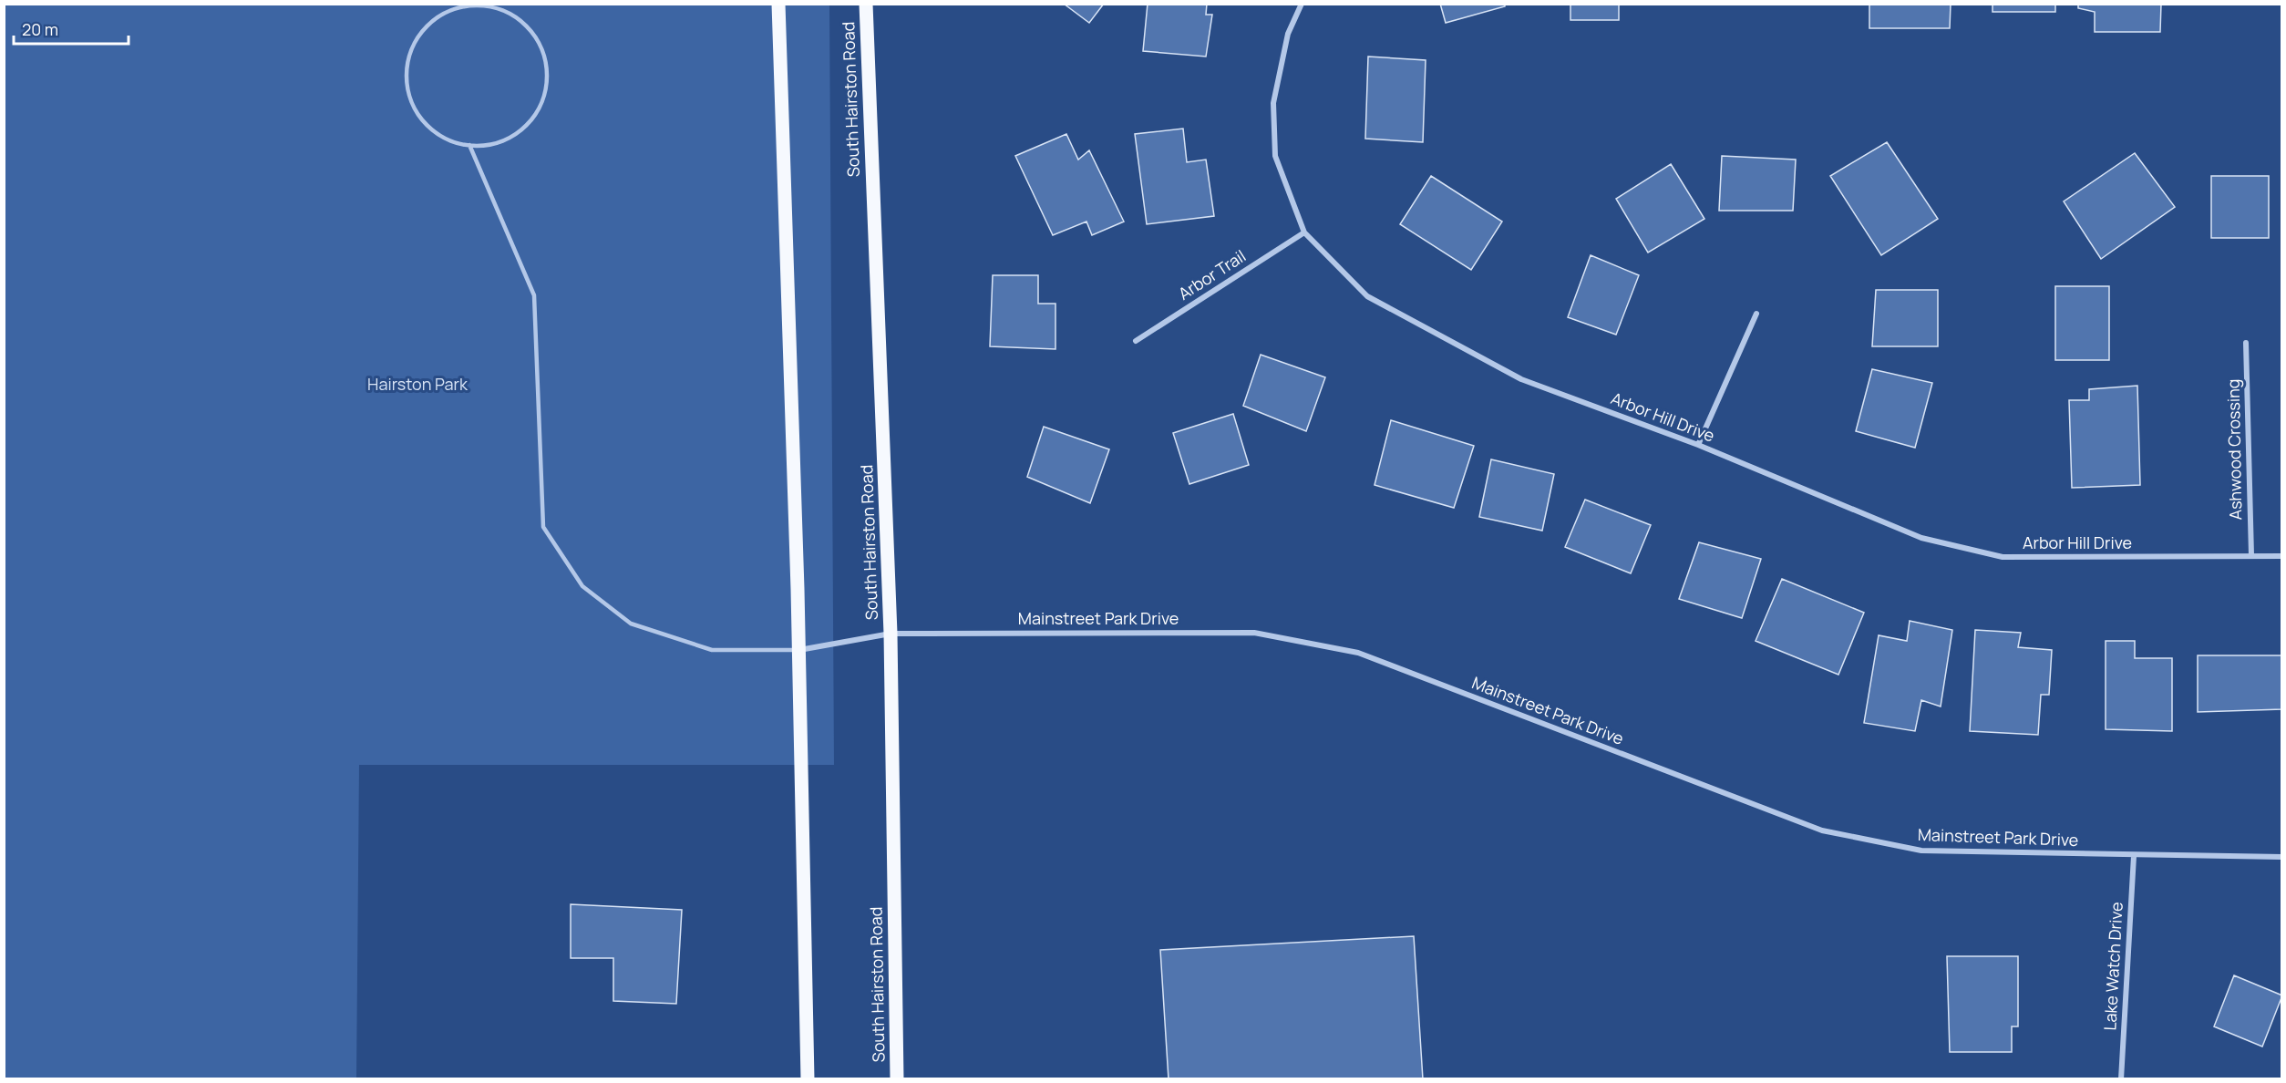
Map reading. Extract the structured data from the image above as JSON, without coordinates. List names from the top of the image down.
{
  "streets": {
    "main road": ["South Hairston Road"],
    "street": [
      "Arbor Trail",
      "Arbor Hill Drive",
      "Ashwood Crossing",
      "Mainstreet Park Drive",
      "Lake Watch Drive"
    ]
  },
  "crossings": [
    ["South Hairston Road", "Mainstreet Park Drive"],
    ["Arbor Trail", "Arbor Hill Drive"],
    ["Arbor Hill Drive", "Ashwood Crossing"],
    ["Mainstreet Park Drive", "Lake Watch Drive"]
  ],
  "parks": ["Hairston Park"],
  "scale_bar": "20 m"
}
